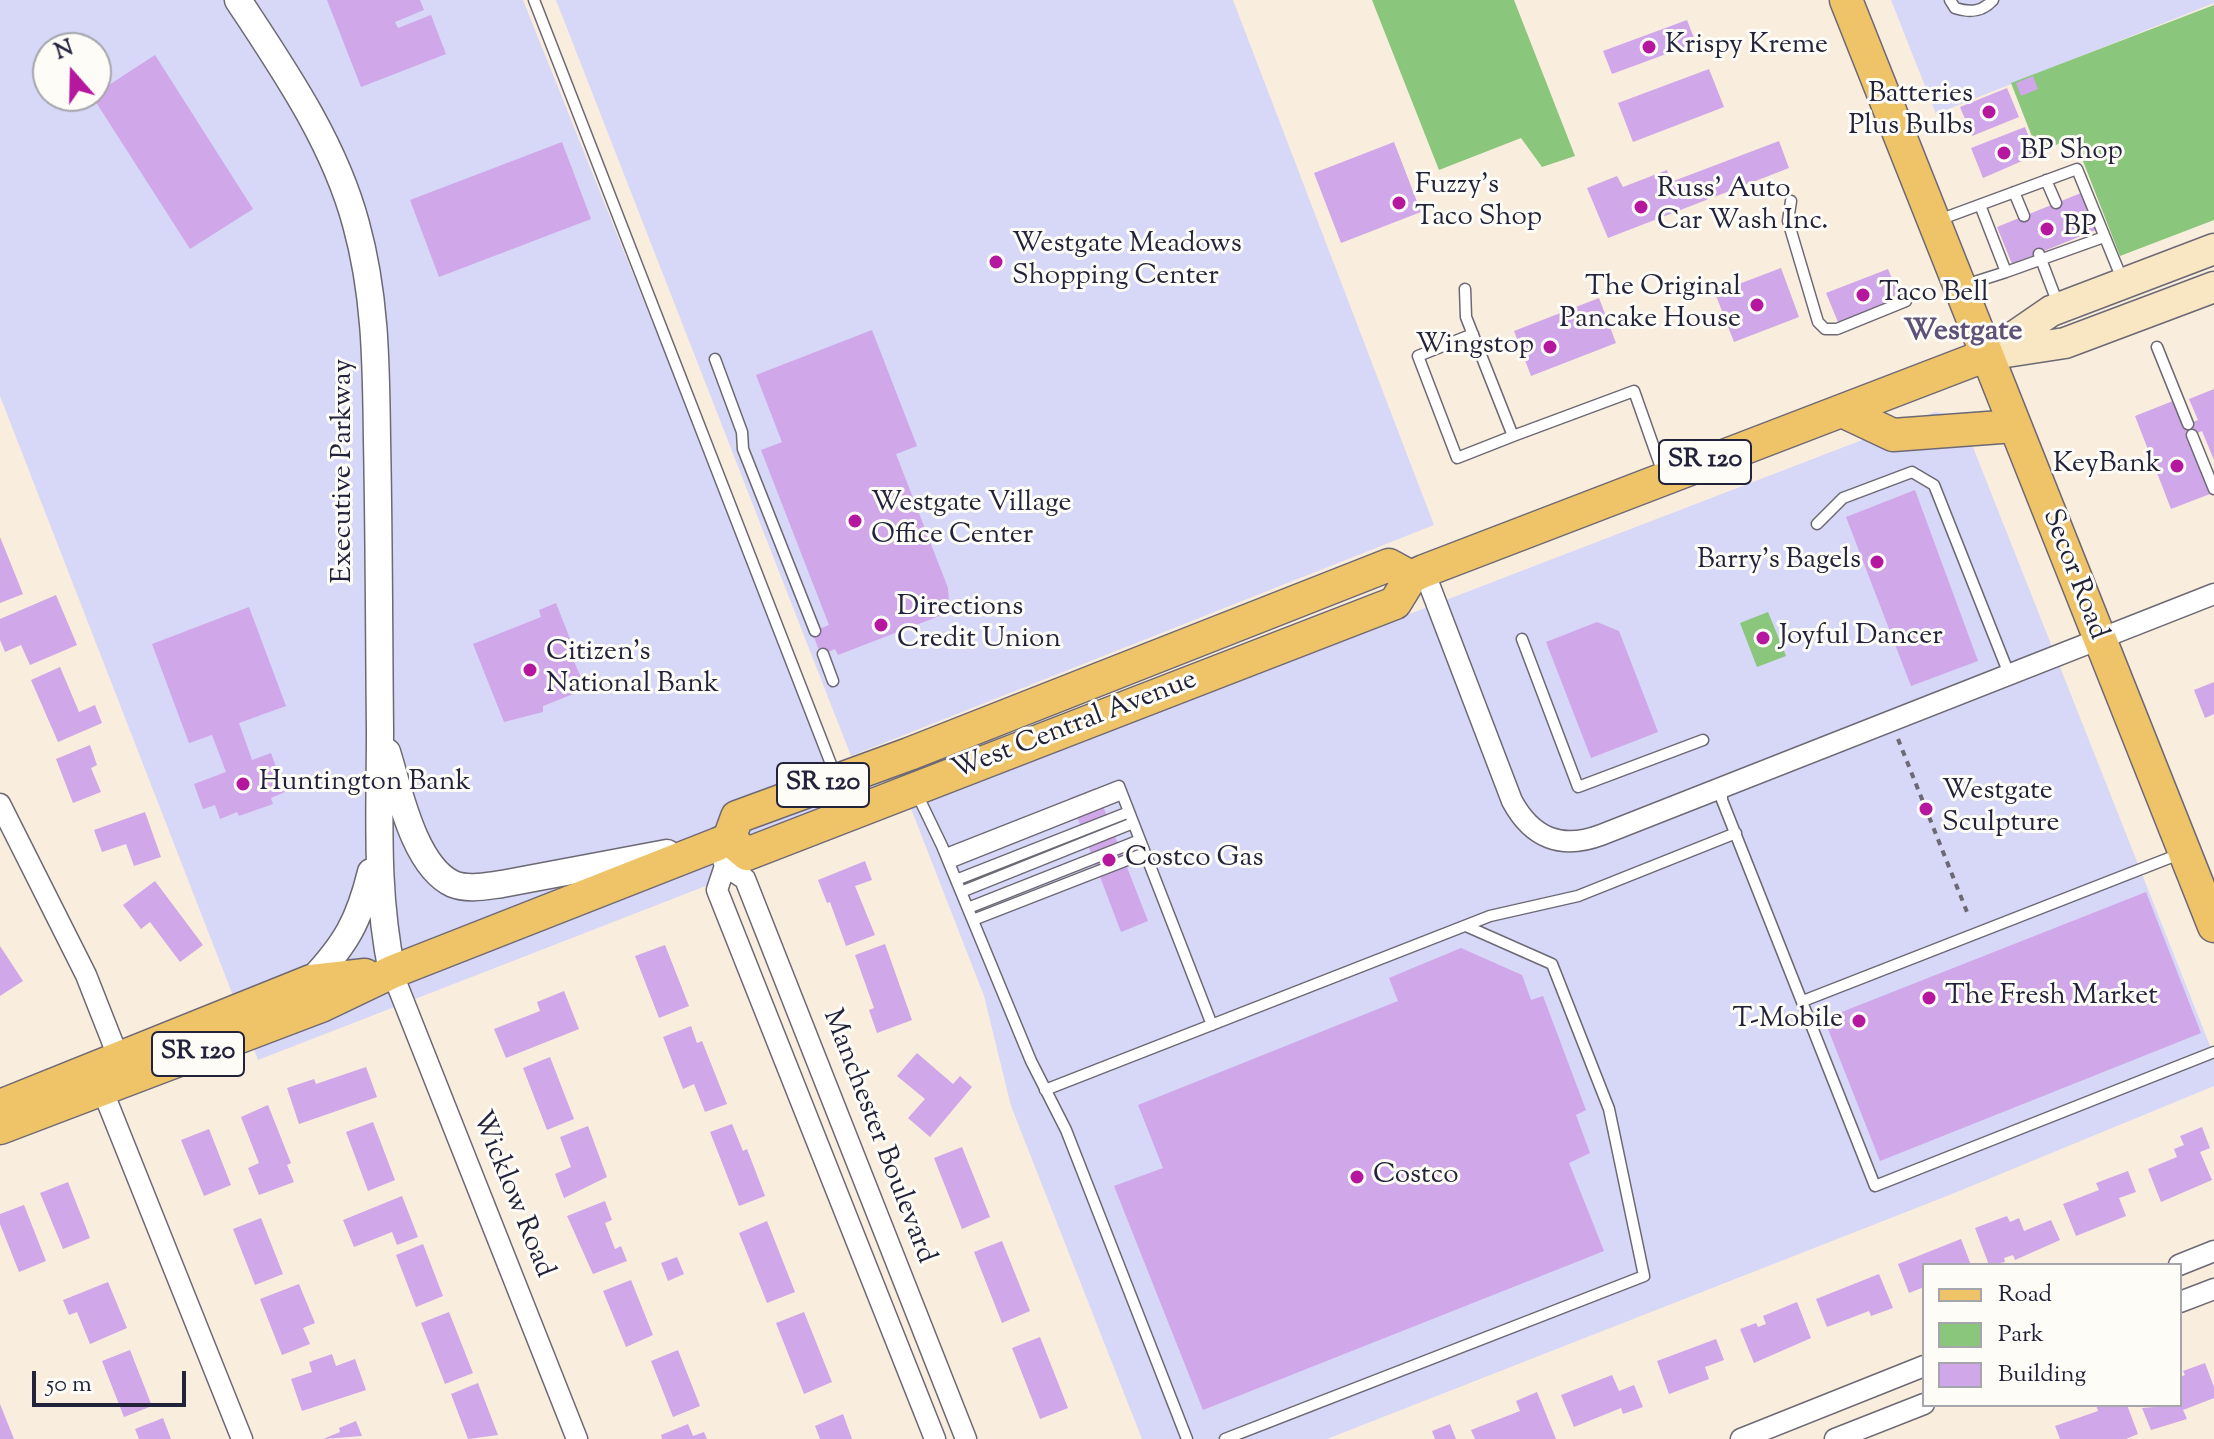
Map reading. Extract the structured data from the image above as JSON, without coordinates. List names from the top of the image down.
{
  "streets": {
    "main road": ["SR 120", "Secor Road", "West Central Avenue"],
    "street": ["Executive Parkway", "Manchester Boulevard", "Wicklow Road"]
  },
  "crossings": [
    ["Executive Parkway", "West Central Avenue"],
    ["Executive Parkway", "Wicklow Road"],
    ["Secor Road", "West Central Avenue"],
    ["West Central Avenue", "Manchester Boulevard"],
    ["West Central Avenue", "Wicklow Road"]
  ],
  "districts": ["Westgate"],
  "places": [
    "Krispy Kreme",
    "Batteries Plus Bulbs",
    "BP Shop",
    "Fuzzy's Taco Shop",
    "Russ' Auto Car Wash Inc.",
    "BP",
    "Westgate Meadows Shopping Center",
    "Taco Bell",
    "The Original Pancake House",
    "Wingstop",
    "KeyBank",
    "Westgate Village Office Center",
    "Barry's Bagels",
    "Directions Credit Union",
    "Joyful Dancer",
    "Citizen's National Bank",
    "Huntington Bank",
    "Westgate Sculpture",
    "Costco Gas",
    "The Fresh Market",
    "T-Mobile",
    "Costco"
  ],
  "legend": ["Road", "Park", "Building"],
  "scale_bar": "50 m",
  "north": "top"
}
